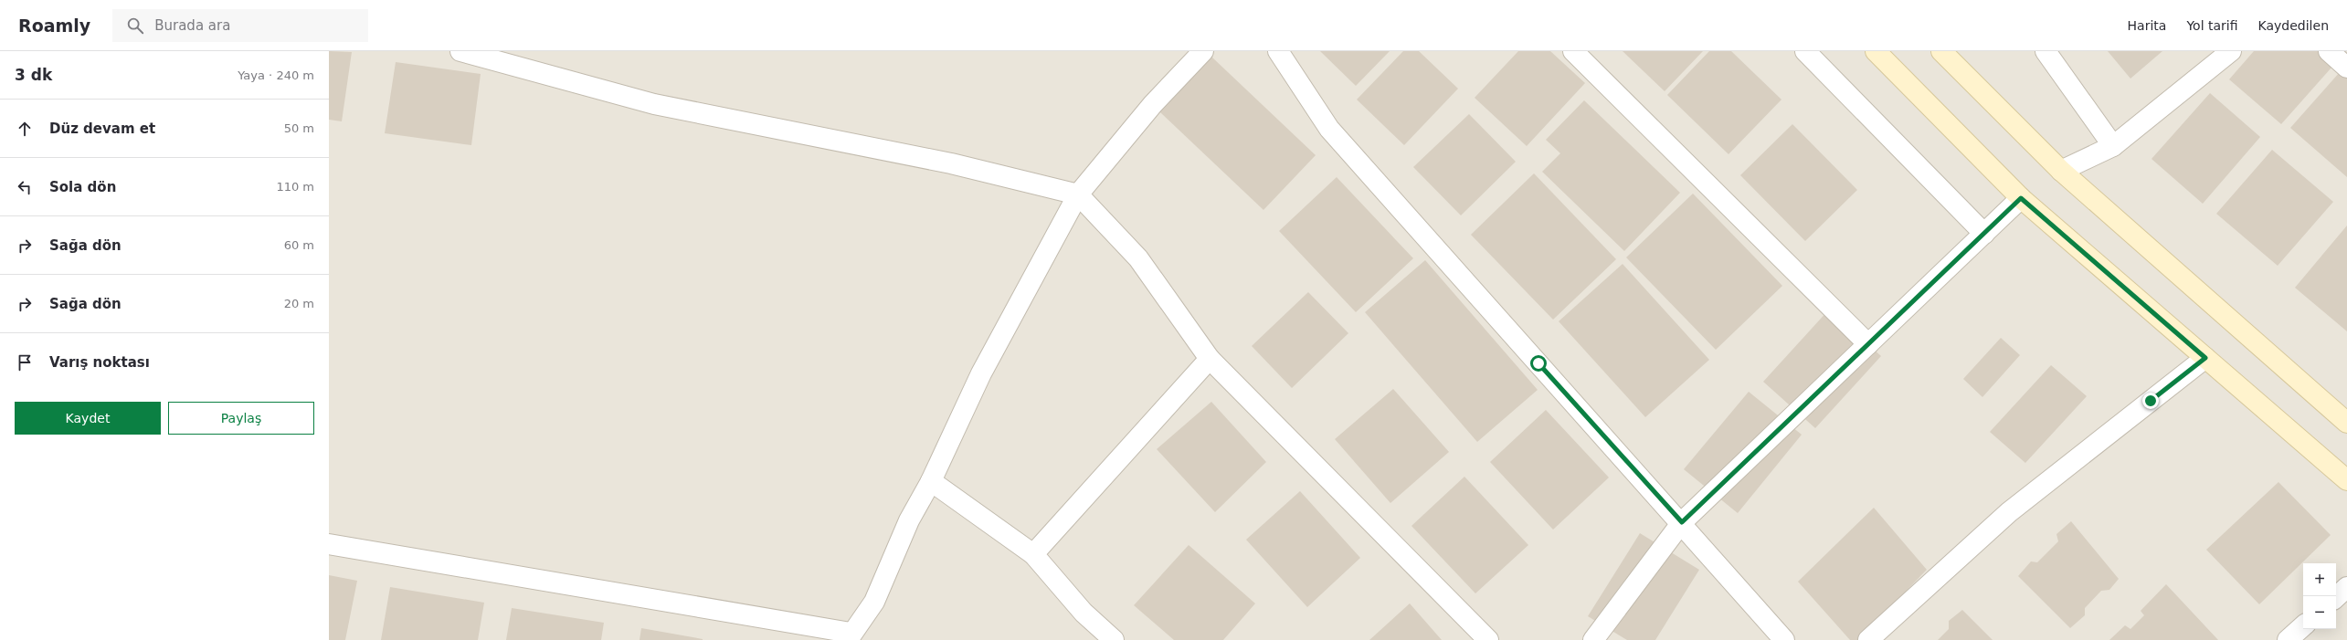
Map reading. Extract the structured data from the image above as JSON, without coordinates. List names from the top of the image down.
{
  "page": {
    "header": "Roamly",
    "search": "Burada ara",
    "nav": ["Harita", "Yol tarifi", "Kaydedilen"],
    "heading": ["3 dk", "Yaya · 240 m"],
    "list": [
      ["Düz devam et", "50 m"],
      ["Sola dön", "110 m"],
      ["Sağa dön", "60 m"],
      ["Sağa dön", "20 m"],
      "Varış noktası"
    ],
    "buttons": ["Kaydet", "Paylaş"],
    "map_buttons": ["+", "−"]
  }
}
